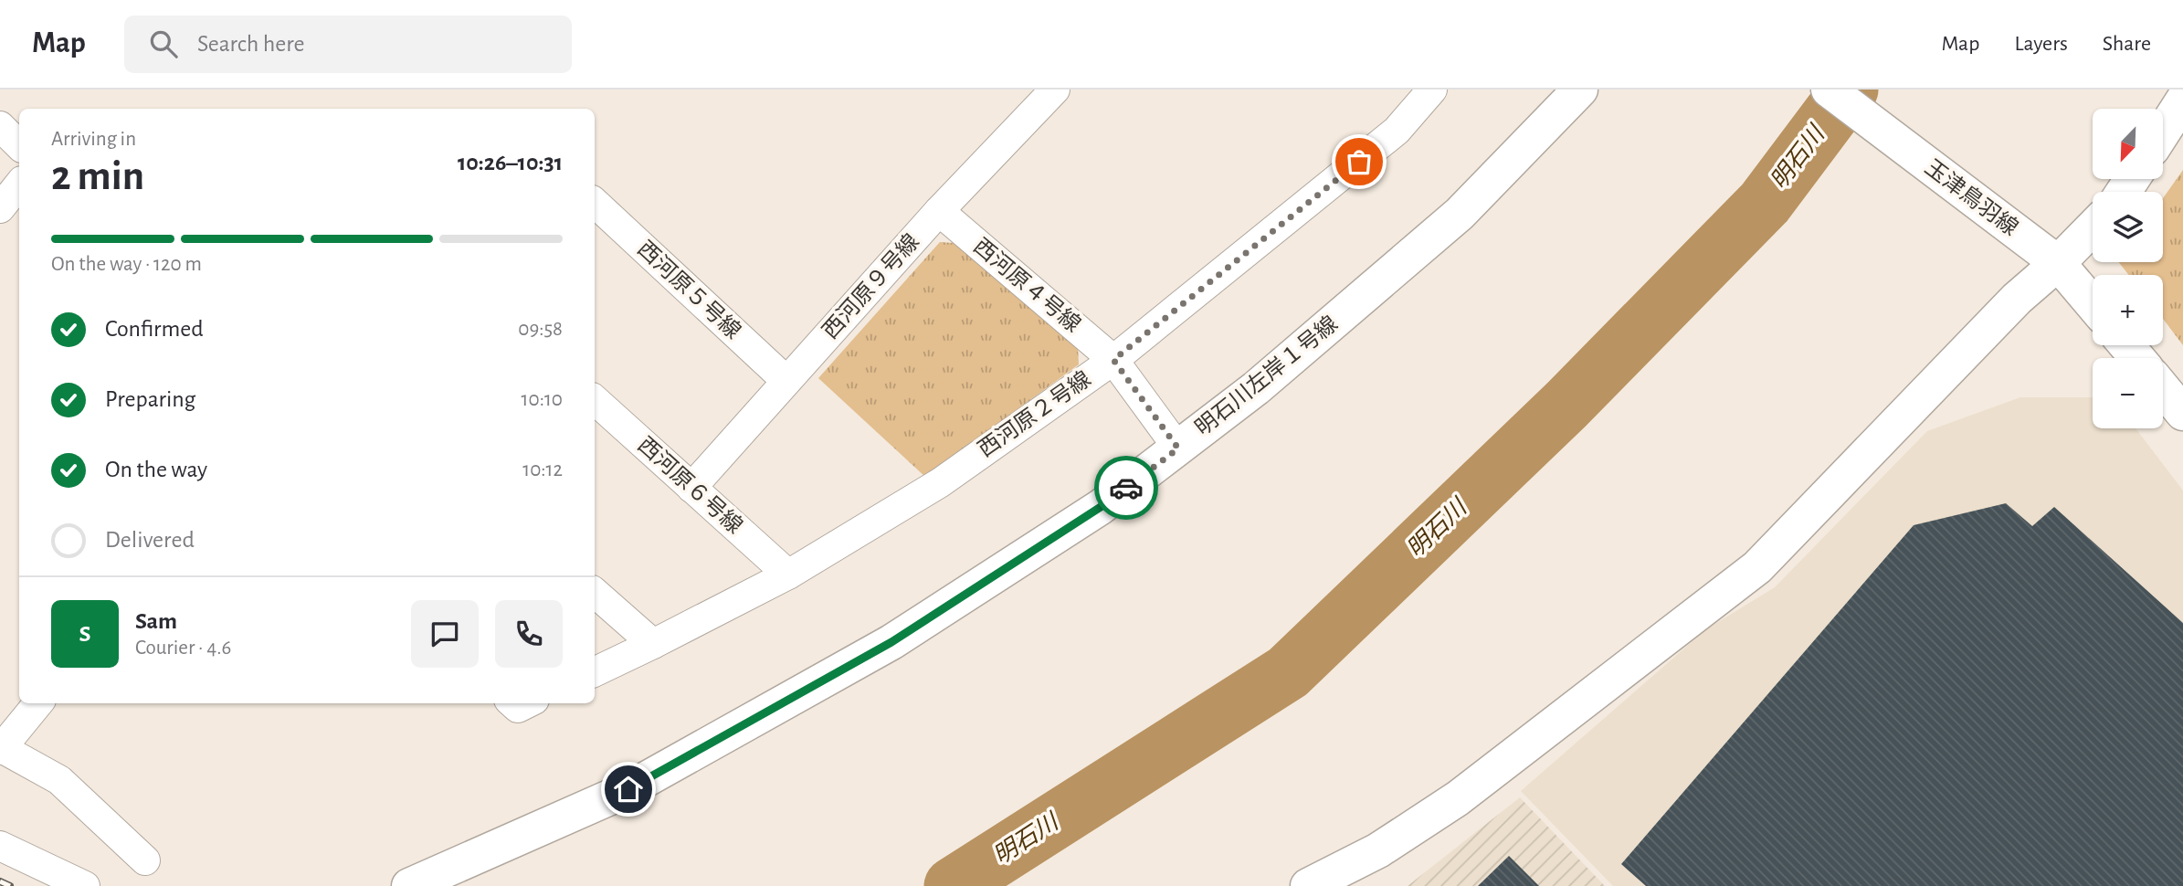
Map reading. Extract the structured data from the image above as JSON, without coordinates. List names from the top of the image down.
{
  "streets": {
    "street": [
      "玉津鳥羽線",
      "西河原４号線",
      "西河原９号線",
      "西河原５号線",
      "明石川左岸１号線",
      "西河原２号線",
      "西河原６号線"
    ]
  },
  "crossings": [
    ["西河原４号線", "西河原９号線"],
    ["西河原４号線", "明石川左岸１号線"],
    ["西河原４号線", "西河原２号線"],
    ["西河原９号線", "西河原５号線"],
    ["西河原９号線", "西河原６号線"],
    ["西河原２号線", "西河原６号線"]
  ],
  "water": ["明石川"],
  "north": "bottom left",
  "page": {
    "header": "Map",
    "search": "Search here",
    "nav": ["Map", "Layers", "Share"],
    "map_buttons": ["+", "−"],
    "heading": ["2 min", "Arriving in", "10:26–10:31"],
    "panel": ["Sam", "Courier · 4.6"],
    "bar": "On the way · 120 m",
    "list": [
      ["Confirmed", "09:58"],
      ["Preparing", "10:10"],
      ["On the way", "10:12"],
      "Delivered"
    ],
    "round": "S"
  }
}
